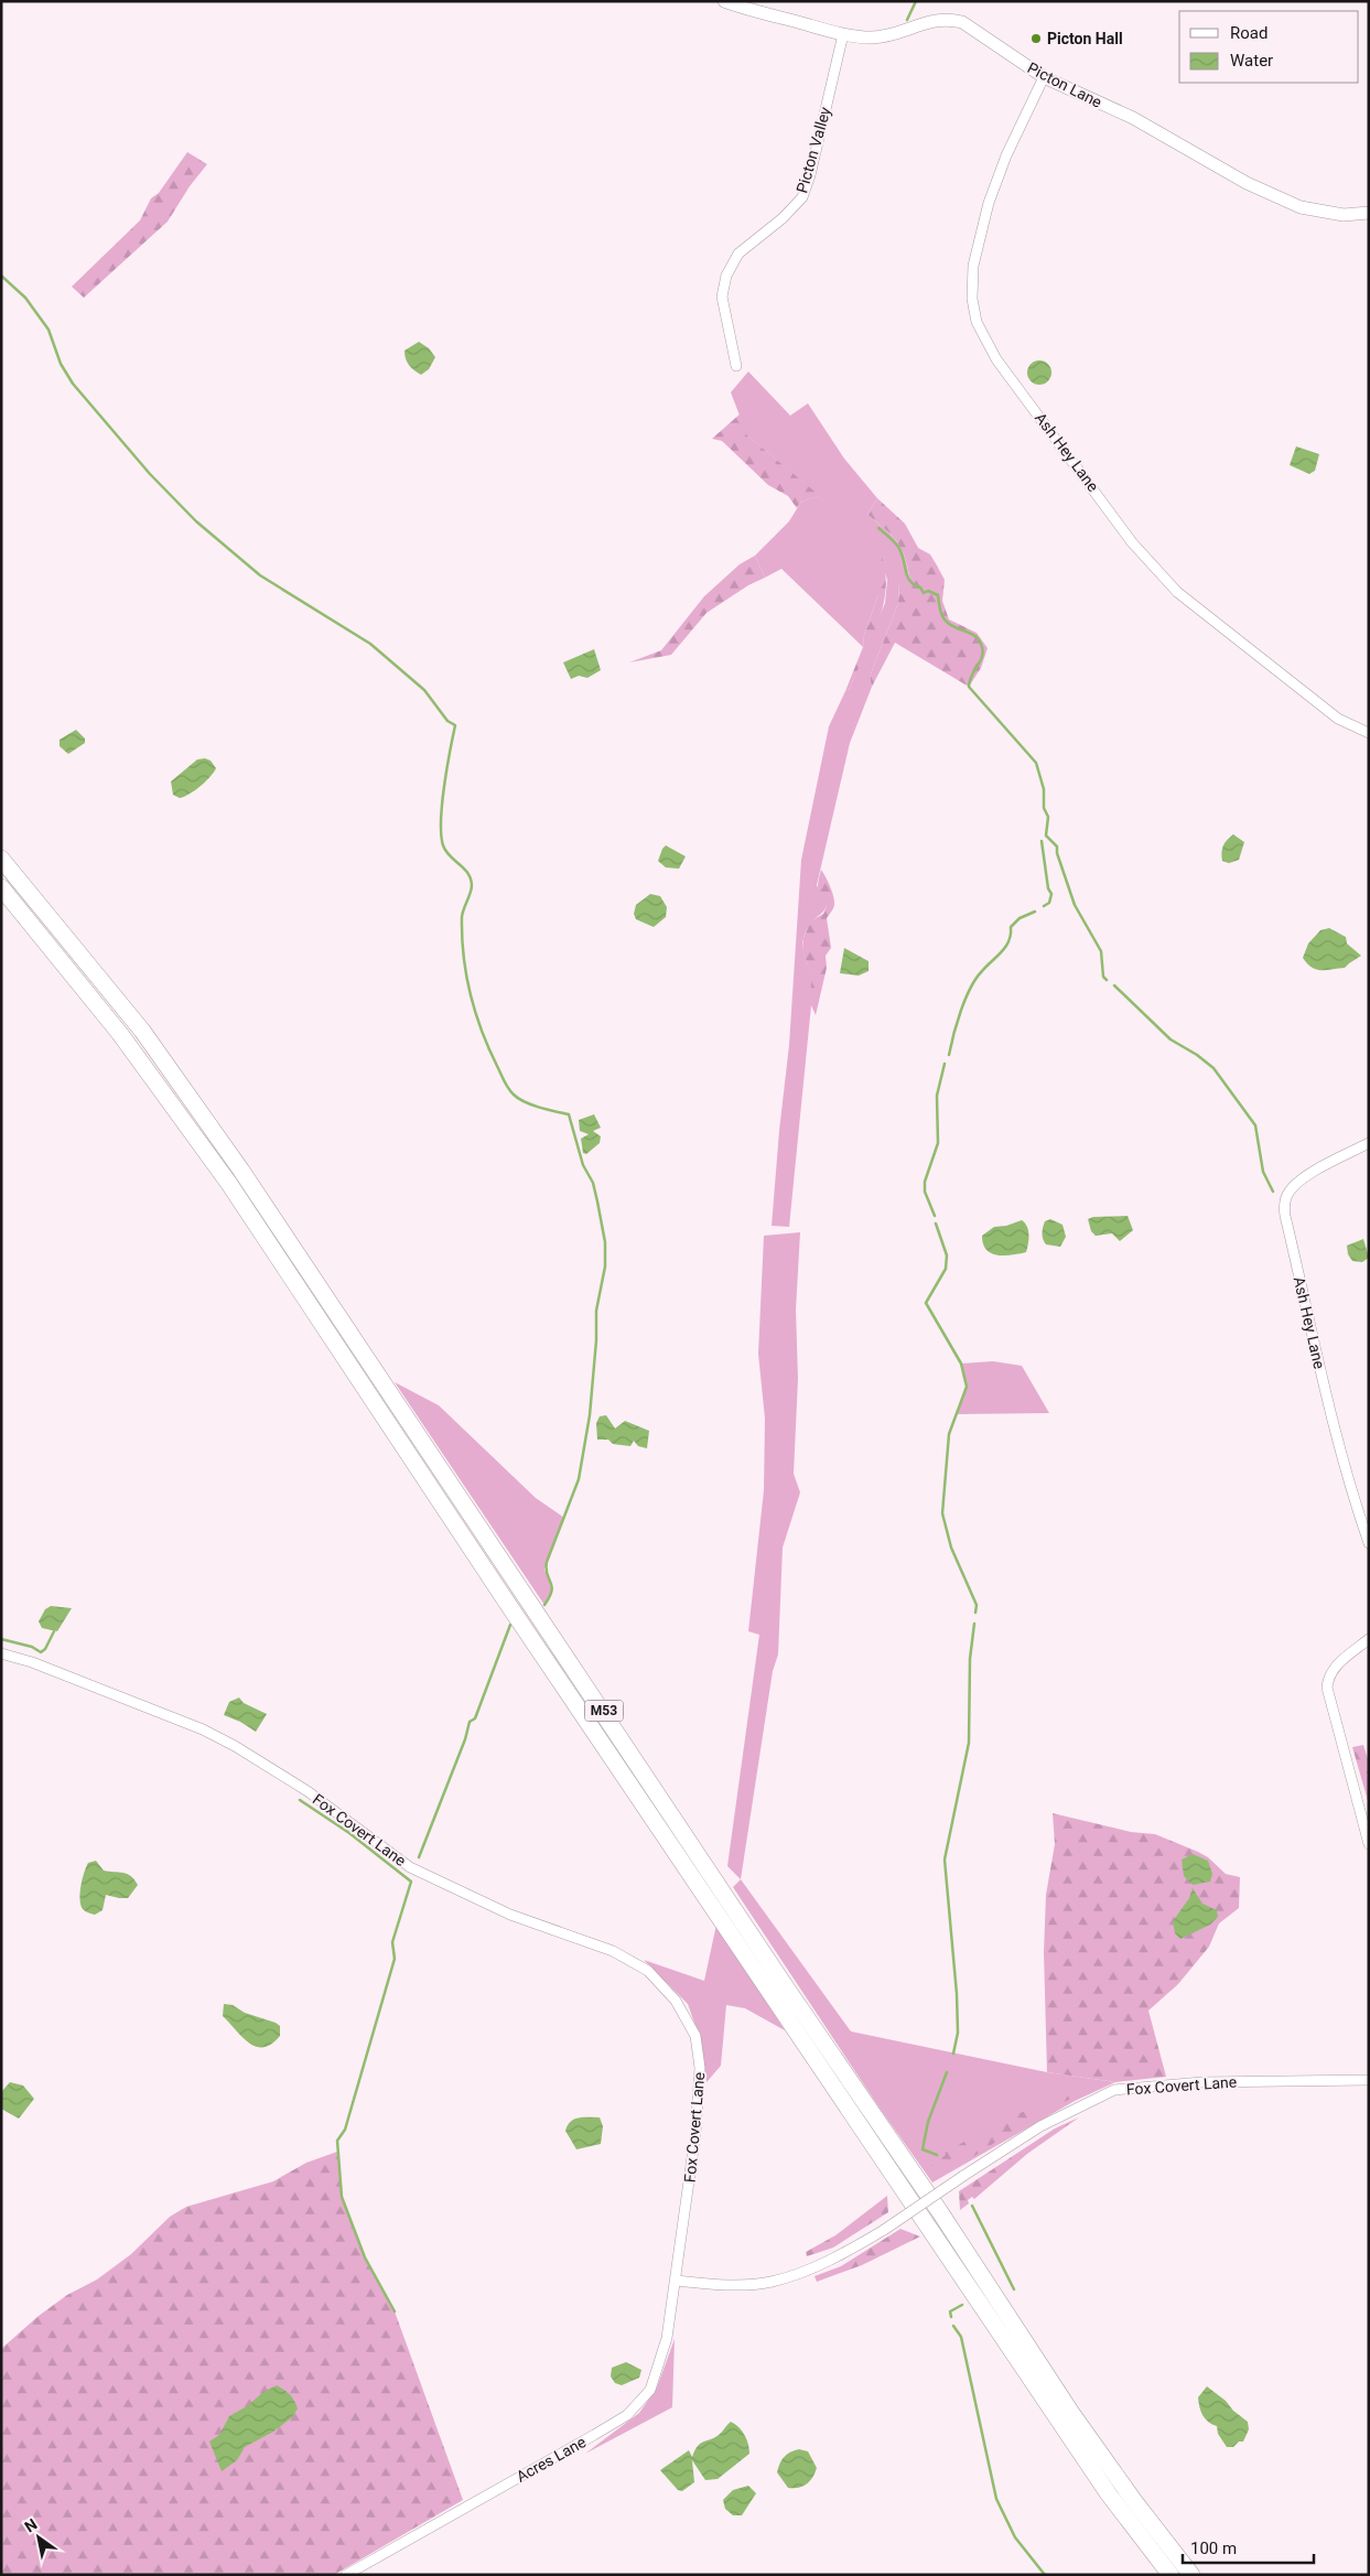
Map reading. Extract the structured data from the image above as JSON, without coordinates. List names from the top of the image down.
{
  "streets": {
    "highway": ["M53"],
    "street": [
      "Picton Lane",
      "Picton Valley",
      "Ash Hey Lane",
      "Fox Covert Lane",
      "Acres Lane"
    ]
  },
  "crossings": [
    ["Picton Lane", "Picton Valley"],
    ["Picton Lane", "Ash Hey Lane"],
    ["Fox Covert Lane", "Acres Lane"]
  ],
  "places": ["Picton Hall"],
  "legend": ["Road", "Water"],
  "scale_bar": "100 m",
  "north": "top left"
}
